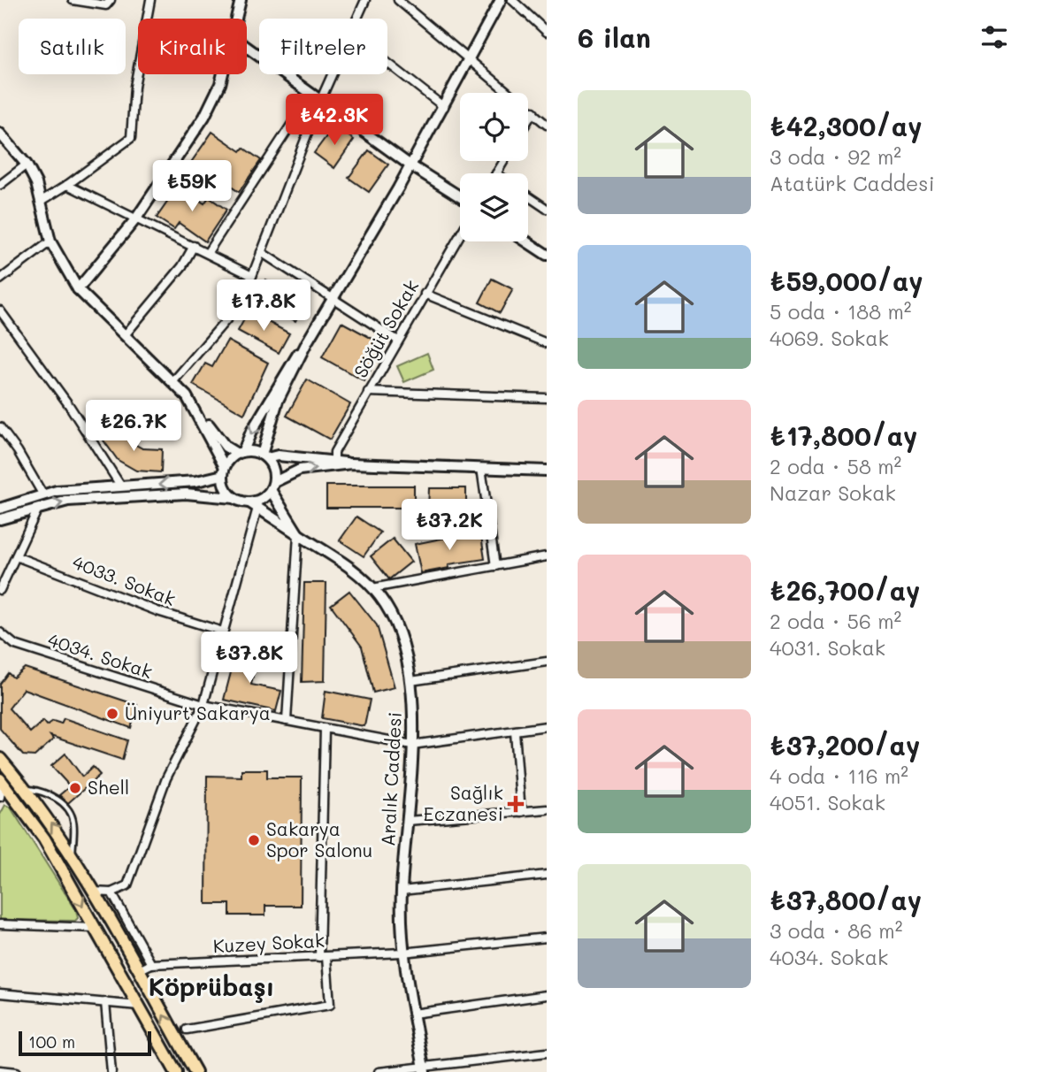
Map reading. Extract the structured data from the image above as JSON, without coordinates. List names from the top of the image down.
{
  "streets": {
    "street": [
      "Söğüt Sokak",
      "4033. Sokak",
      "4034. Sokak",
      "Aralık Caddesi",
      "Kuzey Sokak"
    ]
  },
  "crossings": [
    ["4034. Sokak", "Aralık Caddesi"],
    ["Aralık Caddesi", "Kuzey Sokak"]
  ],
  "districts": ["Köprübaşı"],
  "places": {
    "other": ["Üniyurt Sakarya", "Shell", "Sakarya Spor Salonu"],
    "health": ["Sağlık Eczanesi"]
  },
  "scale_bar": "100 m",
  "page": {
    "heading": "6 ilan",
    "chip": ["Satılık", "Kiralık", "Filtreler"],
    "list": [
      {
        "name": "₺42,300/ay",
        "note": "3 oda · 92 m² · Atatürk Caddesi"
      },
      {
        "name": "₺59,000/ay",
        "note": "5 oda · 188 m² · 4069. Sokak"
      },
      {
        "name": "₺17,800/ay",
        "note": "2 oda · 58 m² · Nazar Sokak"
      },
      {
        "name": "₺26,700/ay",
        "note": "2 oda · 56 m² · 4031. Sokak"
      },
      {
        "name": "₺37,200/ay",
        "note": "4 oda · 116 m² · 4051. Sokak"
      },
      {
        "name": "₺37,800/ay",
        "note": "3 oda · 86 m² · 4034. Sokak"
      }
    ],
    "price": [
      "₺42.3K",
      "₺59K",
      "₺17.8K",
      "₺26.7K",
      "₺37.2K",
      "₺37.8K"
    ],
    "scale": "100 m"
  }
}
